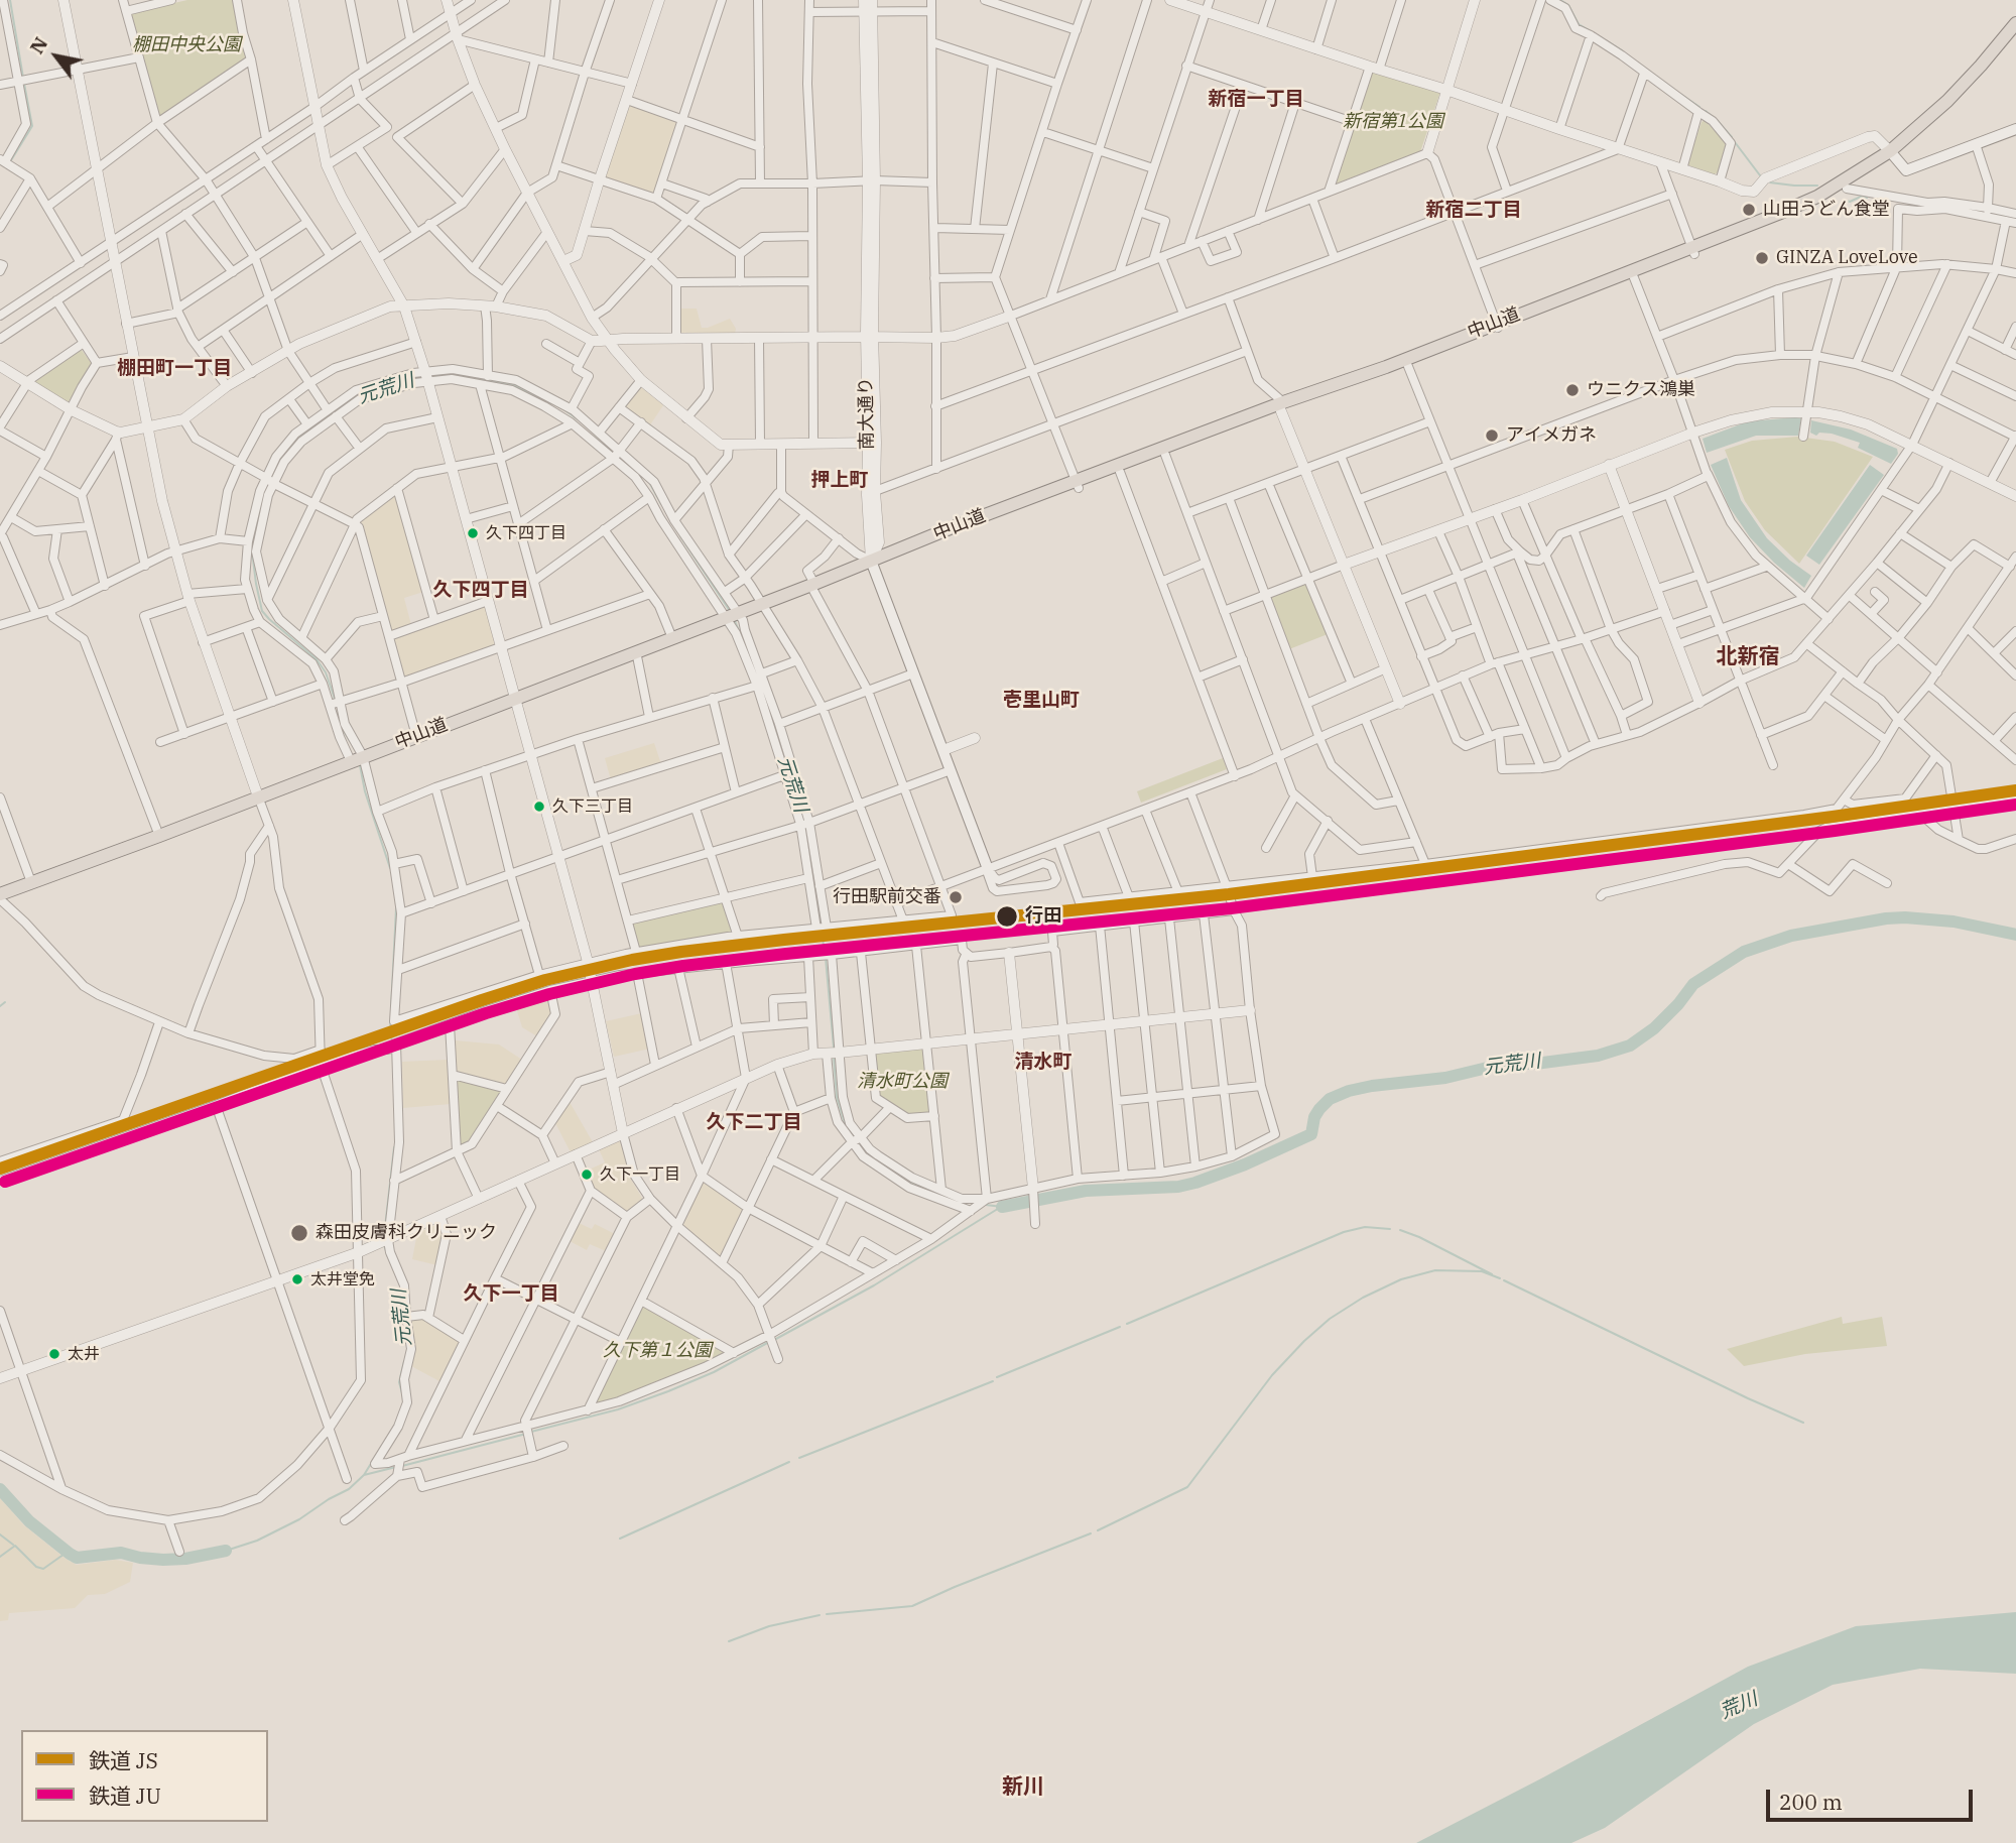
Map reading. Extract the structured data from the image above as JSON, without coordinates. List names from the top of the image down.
{
  "streets": {
    "highway": ["中山道"],
    "street": ["南大通り"]
  },
  "crossings": [
    ["中山道", "南大通り"]
  ],
  "districts": [
    "新宿一丁目",
    "新宿二丁目",
    "棚田町一丁目",
    "押上町",
    "久下四丁目",
    "北新宿",
    "壱里山町",
    "清水町",
    "久下二丁目",
    "久下一丁目",
    "新川"
  ],
  "water": ["元荒川", "荒川"],
  "parks": [
    "棚田中央公園",
    "新宿第1公園",
    "清水町公園",
    "久下第１公園"
  ],
  "places": [
    "山田うどん食堂",
    "GINZA LoveLove",
    "ウニクス鴻巣",
    "アイメガネ",
    "久下四丁目",
    "久下三丁目",
    "行田駅前交番",
    "行田",
    "久下一丁目",
    "森田皮膚科クリニック",
    "太井堂免",
    "太井"
  ],
  "lines": ["rail line JS", "rail line JU"],
  "legend": ["鉄道 JS", "鉄道 JU"],
  "scale_bar": "200 m",
  "north": "top left"
}
